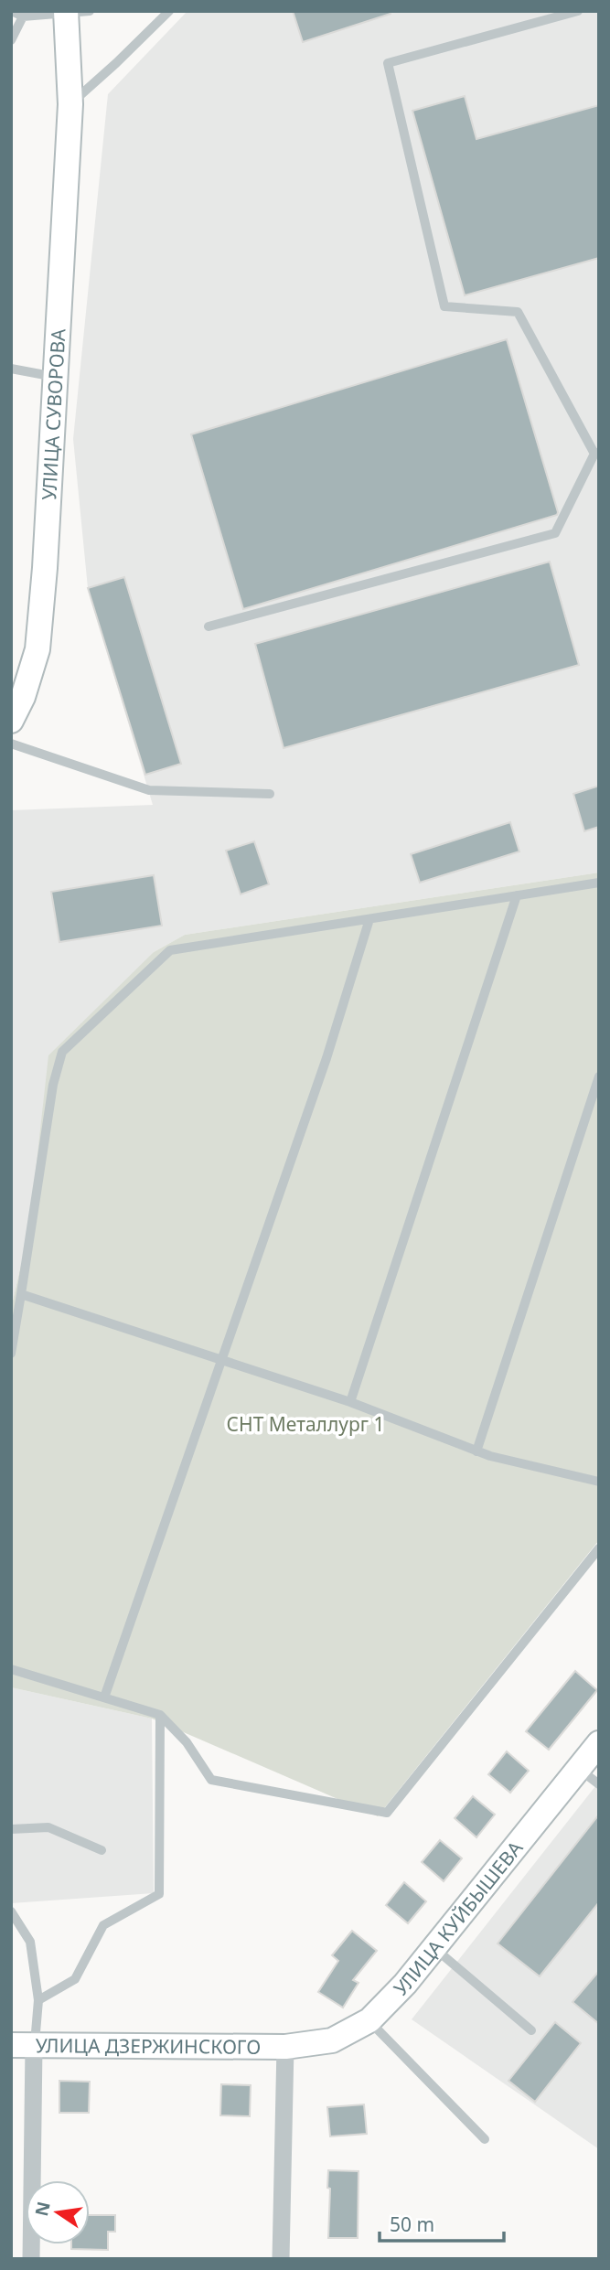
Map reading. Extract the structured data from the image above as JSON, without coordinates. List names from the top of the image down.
{
  "streets": {
    "street": ["УЛИЦА СУВОРОВА", "УЛИЦА КУЙБЫШЕВА", "УЛИЦА ДЗЕРЖИНСКОГО"]
  },
  "crossings": [
    ["УЛИЦА КУЙБЫШЕВА", "УЛИЦА ДЗЕРЖИНСКОГО"]
  ],
  "parks": ["СНТ Металлург 1"],
  "scale_bar": "50 m",
  "north": "left"
}
